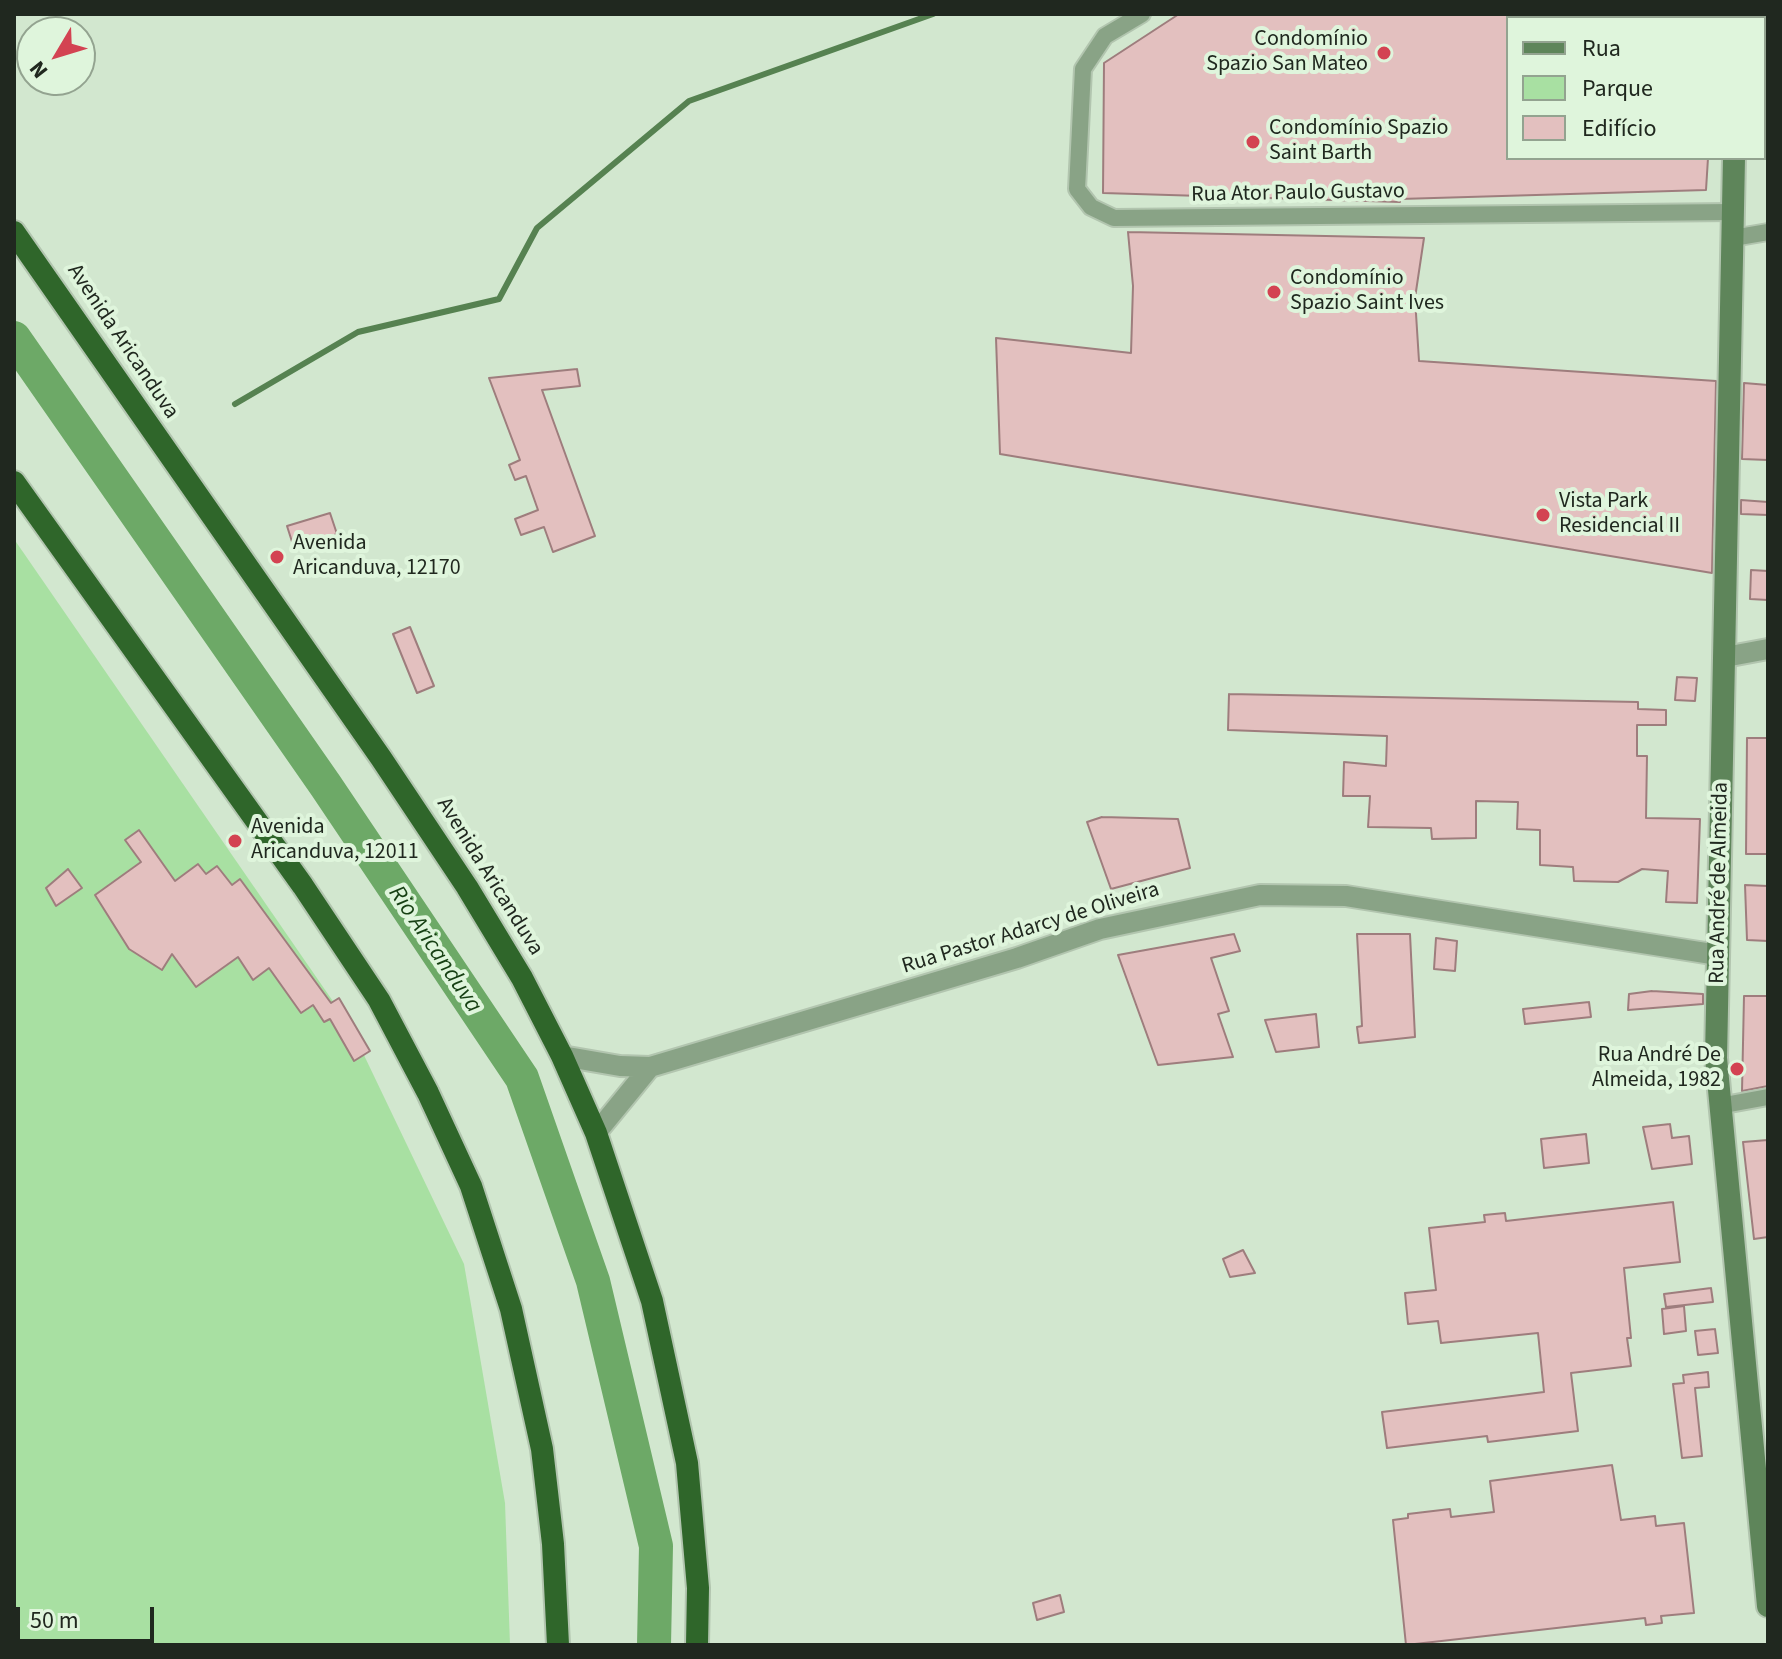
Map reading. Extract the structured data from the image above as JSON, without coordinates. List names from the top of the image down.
{
  "streets": {
    "highway": ["Avenida Aricanduva"],
    "main road": ["Rua André de Almeida"],
    "street": ["Rua Ator Paulo Gustavo", "Rua Pastor Adarcy de Oliveira"]
  },
  "crossings": [
    ["Rua Ator Paulo Gustavo", "Rua André de Almeida"],
    ["Avenida Aricanduva", "Rua Pastor Adarcy de Oliveira"],
    ["Rua André de Almeida", "Rua Pastor Adarcy de Oliveira"]
  ],
  "water": ["Rio Aricanduva"],
  "places": [
    "Condomínio Spazio San Mateo",
    "Condomínio Spazio Saint Barth",
    "Condomínio Spazio Saint Ives",
    "Vista Park Residencial II",
    "Avenida Aricanduva, 12170",
    "Avenida Aricanduva, 12011",
    "Rua André De Almeida, 1982"
  ],
  "legend": ["Rua", "Parque", "Edifício"],
  "scale_bar": "50 m",
  "north": "bottom left"
}
